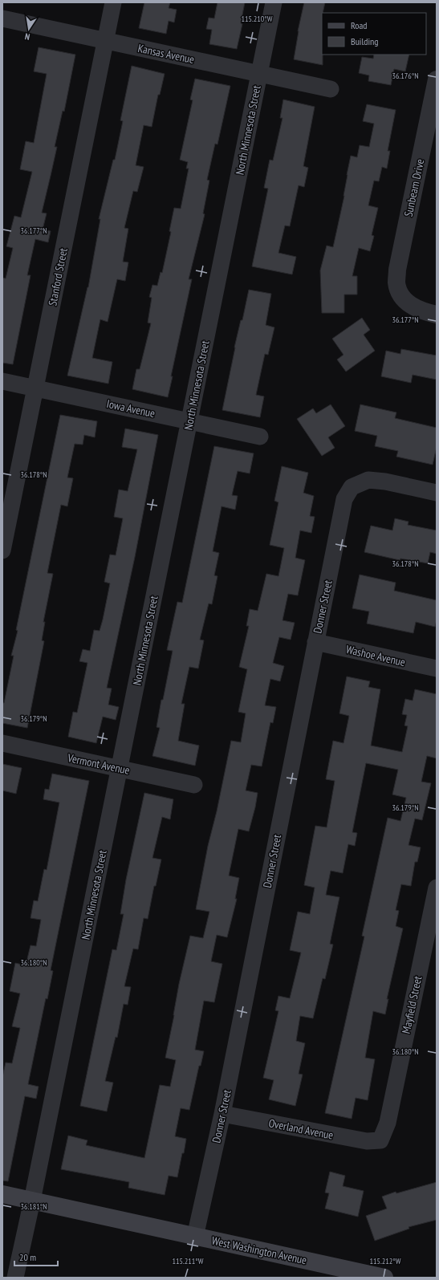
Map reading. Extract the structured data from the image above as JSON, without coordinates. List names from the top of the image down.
{
  "streets": {
    "main road": ["West Washington Avenue"],
    "street": [
      "Kansas Avenue",
      "North Minnesota Street",
      "Sunbeam Drive",
      "Stanford Street",
      "Iowa Avenue",
      "Donner Street",
      "Washoe Avenue",
      "Vermont Avenue",
      "Mayfield Street",
      "Overland Avenue"
    ]
  },
  "crossings": [
    ["Kansas Avenue", "North Minnesota Street"],
    ["Kansas Avenue", "Stanford Street"],
    ["North Minnesota Street", "Iowa Avenue"],
    ["North Minnesota Street", "Vermont Avenue"],
    ["North Minnesota Street", "West Washington Avenue"],
    ["Stanford Street", "Iowa Avenue"],
    ["Donner Street", "Washoe Avenue"],
    ["Donner Street", "Overland Avenue"],
    ["Donner Street", "West Washington Avenue"],
    ["Mayfield Street", "Overland Avenue"]
  ],
  "legend": ["Road", "Building"],
  "scale_bar": "20 m",
  "north": "bottom",
  "coordinates": [
    "115.210°W",
    "36.176°N",
    "36.177°N",
    "36.178°N",
    "36.179°N",
    "36.180°N",
    "36.181°N",
    "115.211°W",
    "115.212°W"
  ]
}
